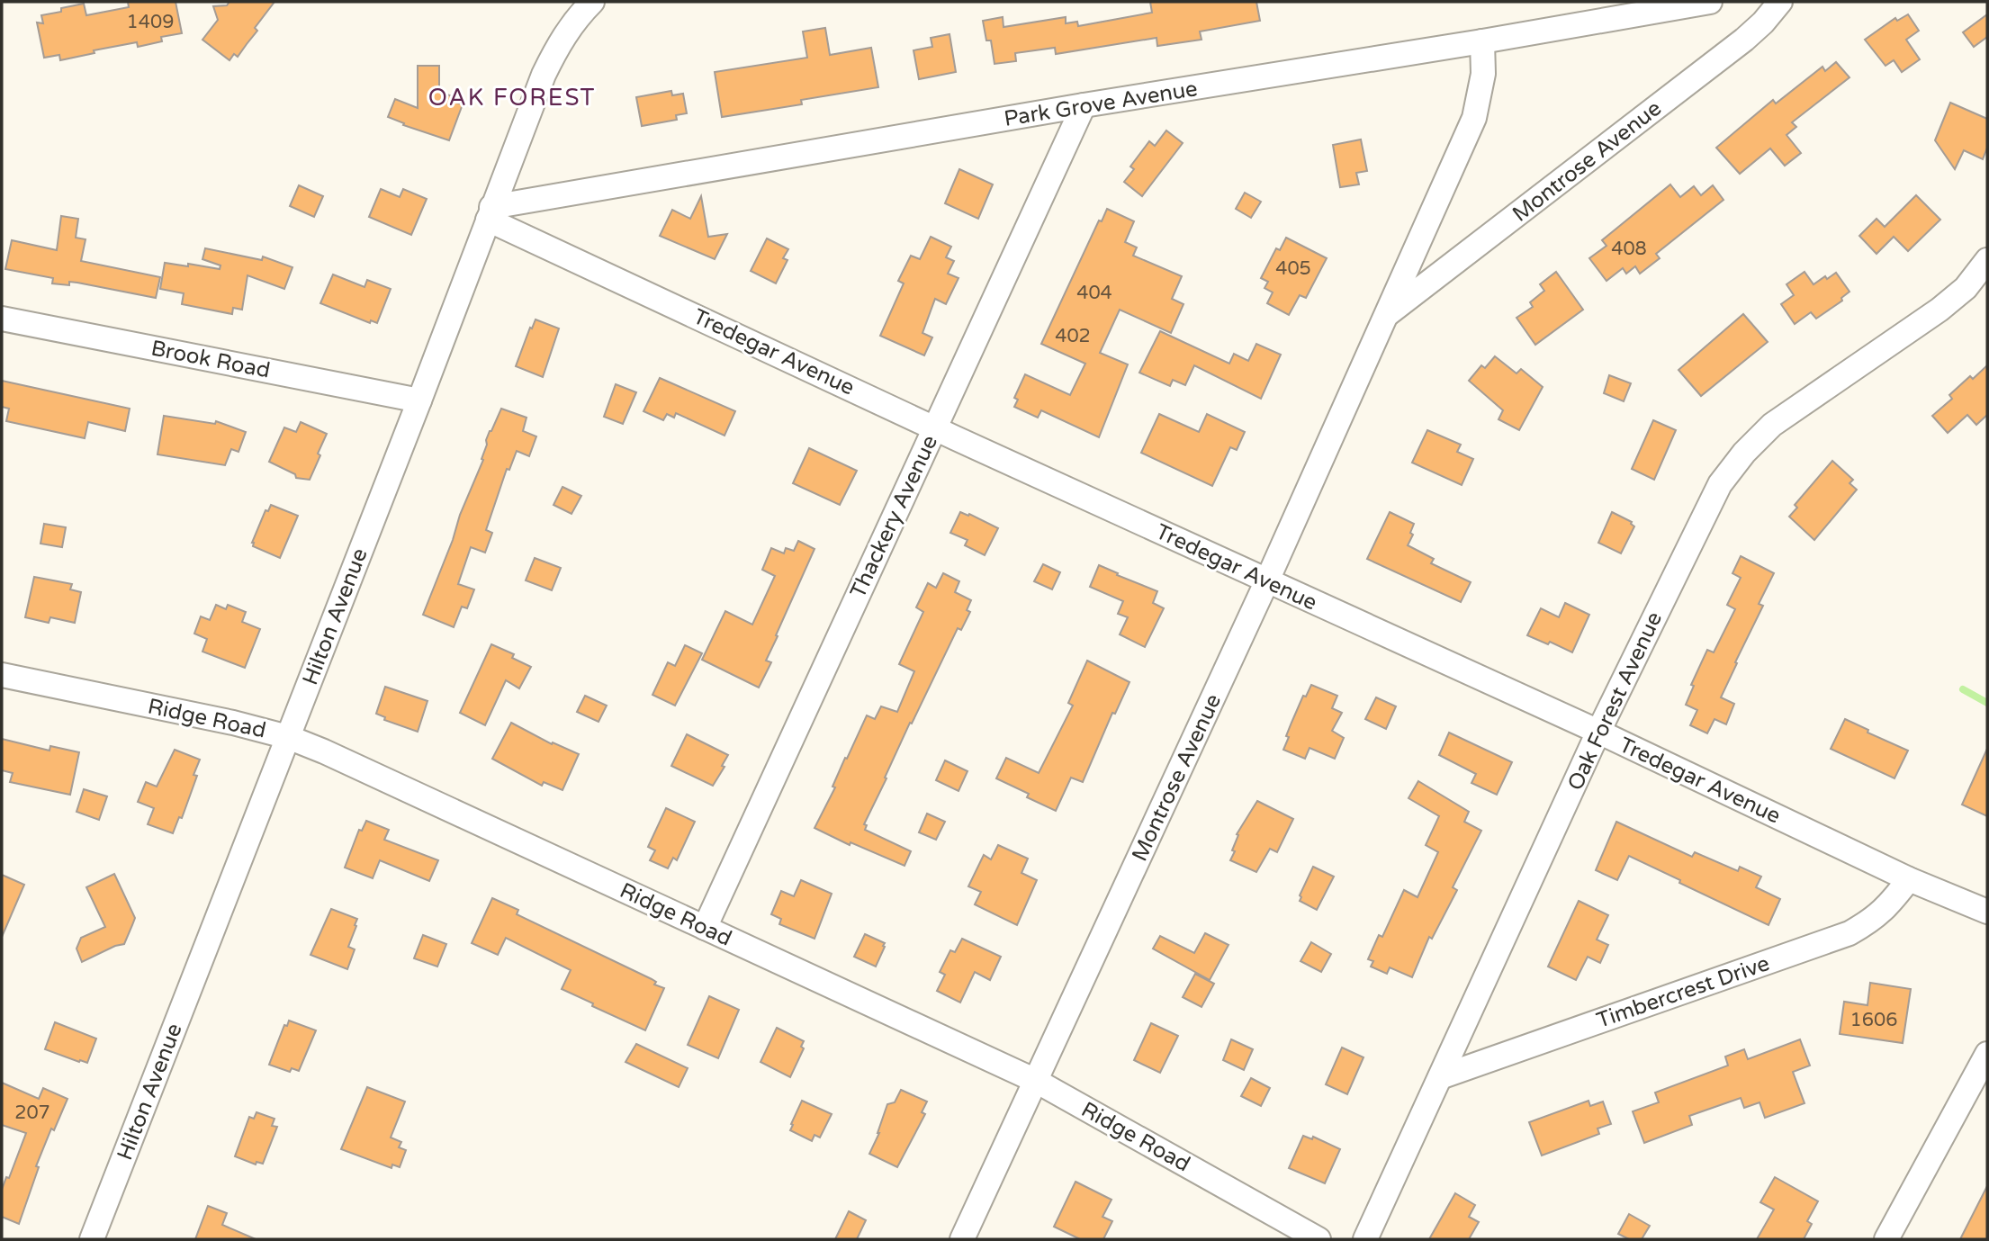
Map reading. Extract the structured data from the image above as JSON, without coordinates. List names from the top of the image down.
{
  "streets": {
    "street": [
      "Park Grove Avenue",
      "Montrose Avenue",
      "Tredegar Avenue",
      "Brook Road",
      "Thackery Avenue",
      "Hilton Avenue",
      "Oak Forest Avenue",
      "Ridge Road",
      "Timbercrest Drive"
    ]
  },
  "crossings": [
    ["Park Grove Avenue", "Montrose Avenue"],
    ["Park Grove Avenue", "Tredegar Avenue"],
    ["Park Grove Avenue", "Thackery Avenue"],
    ["Park Grove Avenue", "Hilton Avenue"],
    ["Montrose Avenue", "Tredegar Avenue"],
    ["Montrose Avenue", "Ridge Road"],
    ["Tredegar Avenue", "Thackery Avenue"],
    ["Tredegar Avenue", "Hilton Avenue"],
    ["Tredegar Avenue", "Oak Forest Avenue"],
    ["Tredegar Avenue", "Timbercrest Drive"],
    ["Brook Road", "Hilton Avenue"],
    ["Thackery Avenue", "Ridge Road"],
    ["Hilton Avenue", "Ridge Road"],
    ["Oak Forest Avenue", "Timbercrest Drive"]
  ],
  "districts": ["OAK FOREST"],
  "house_numbers": [
    "1409",
    "408",
    "405",
    "404",
    "402",
    "1606",
    "207"
  ]
}
